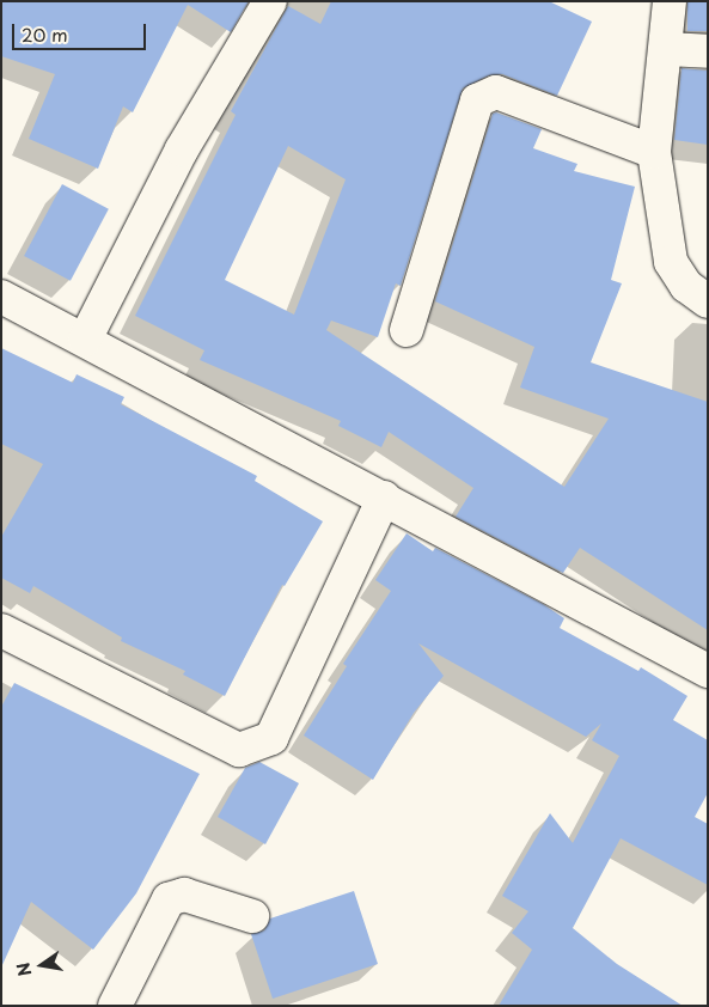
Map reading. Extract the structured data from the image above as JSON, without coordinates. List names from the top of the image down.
{
  "scale_bar": "20 m",
  "north": "left"
}
